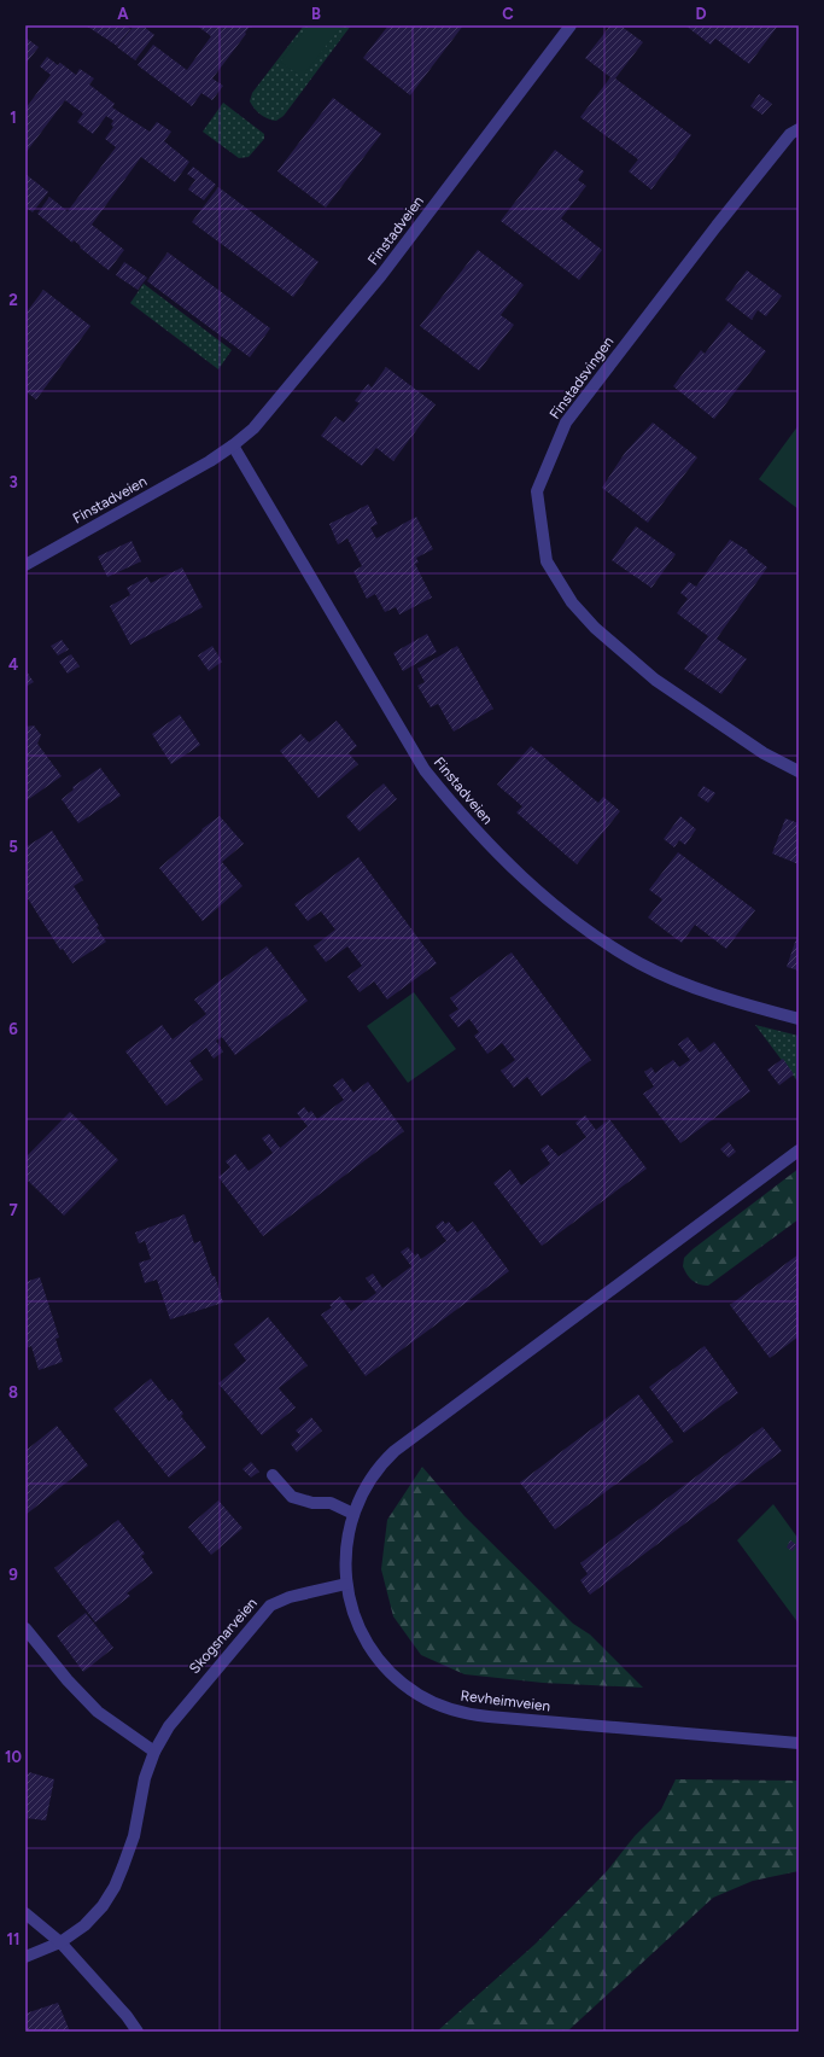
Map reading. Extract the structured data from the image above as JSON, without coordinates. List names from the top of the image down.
{
  "streets": {
    "street": [
      "Finstadveien",
      "Finstadsvingen",
      "Skogsnarveien",
      "Revheimveien"
    ]
  },
  "crossings": [
    ["Skogsnarveien", "Revheimveien"]
  ],
  "grid": {
    "columns": [
      "A",
      "B",
      "C",
      "D"
    ],
    "rows": [
      "1",
      "2",
      "3",
      "4",
      "5",
      "6",
      "7",
      "8",
      "9",
      "10",
      "11"
    ]
  }
}
